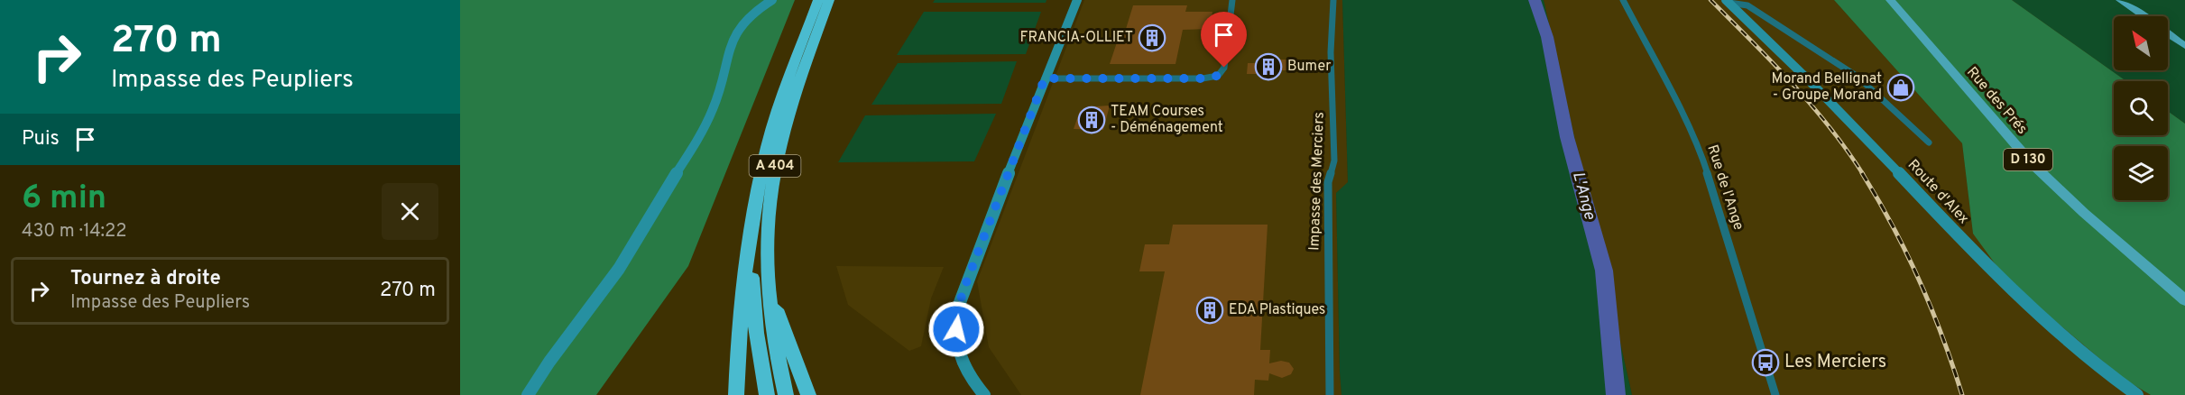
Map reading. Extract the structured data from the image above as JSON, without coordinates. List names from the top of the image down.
{
  "streets": {
    "highway": ["A 404"],
    "main road": ["Rue des Prés", "D 130"],
    "street": ["Impasse des Merciers", "Rue de l'Ange", "Route d'Alex"]
  },
  "water": ["L'Ange"],
  "places": {
    "building": [
      "FRANCIA-OLLIET",
      "Bumer",
      "TEAM Courses - Déménagement",
      "EDA Plastiques"
    ],
    "shop": ["Morand Bellignat - Groupe Morand"],
    "bus stop": ["Les Merciers"]
  },
  "north": "top left",
  "page": {
    "turn": ["270 m", "Impasse des Peupliers"],
    "then": "Puis",
    "heading": ["6 min", "430 m · 14:22"],
    "list": [
      {
        "name": "Tournez à droite",
        "note": "Impasse des Peupliers",
        "value": "270 m"
      }
    ]
  }
}
